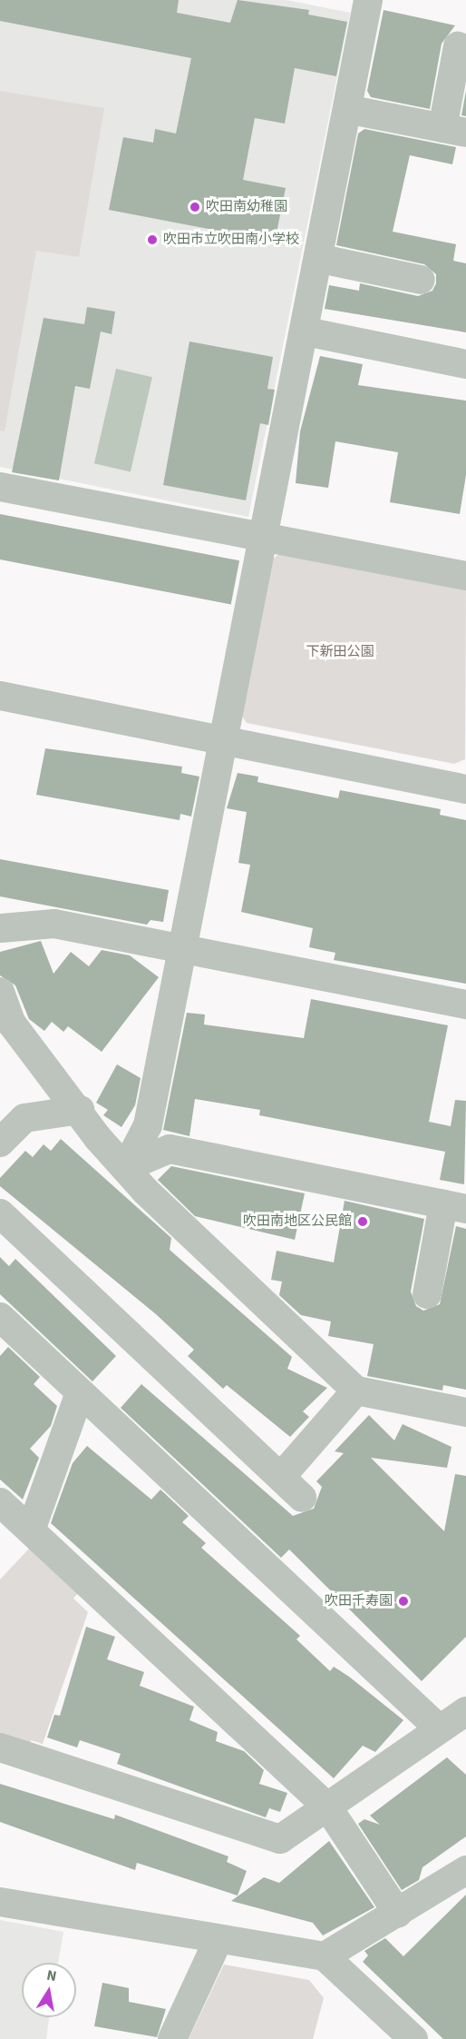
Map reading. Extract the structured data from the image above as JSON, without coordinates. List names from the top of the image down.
{
  "parks": ["下新田公園"],
  "places": [
    "吹田南幼稚園",
    "吹田市立吹田南小学校",
    "吹田南地区公民館",
    "吹田千寿園"
  ],
  "north": "top"
}
